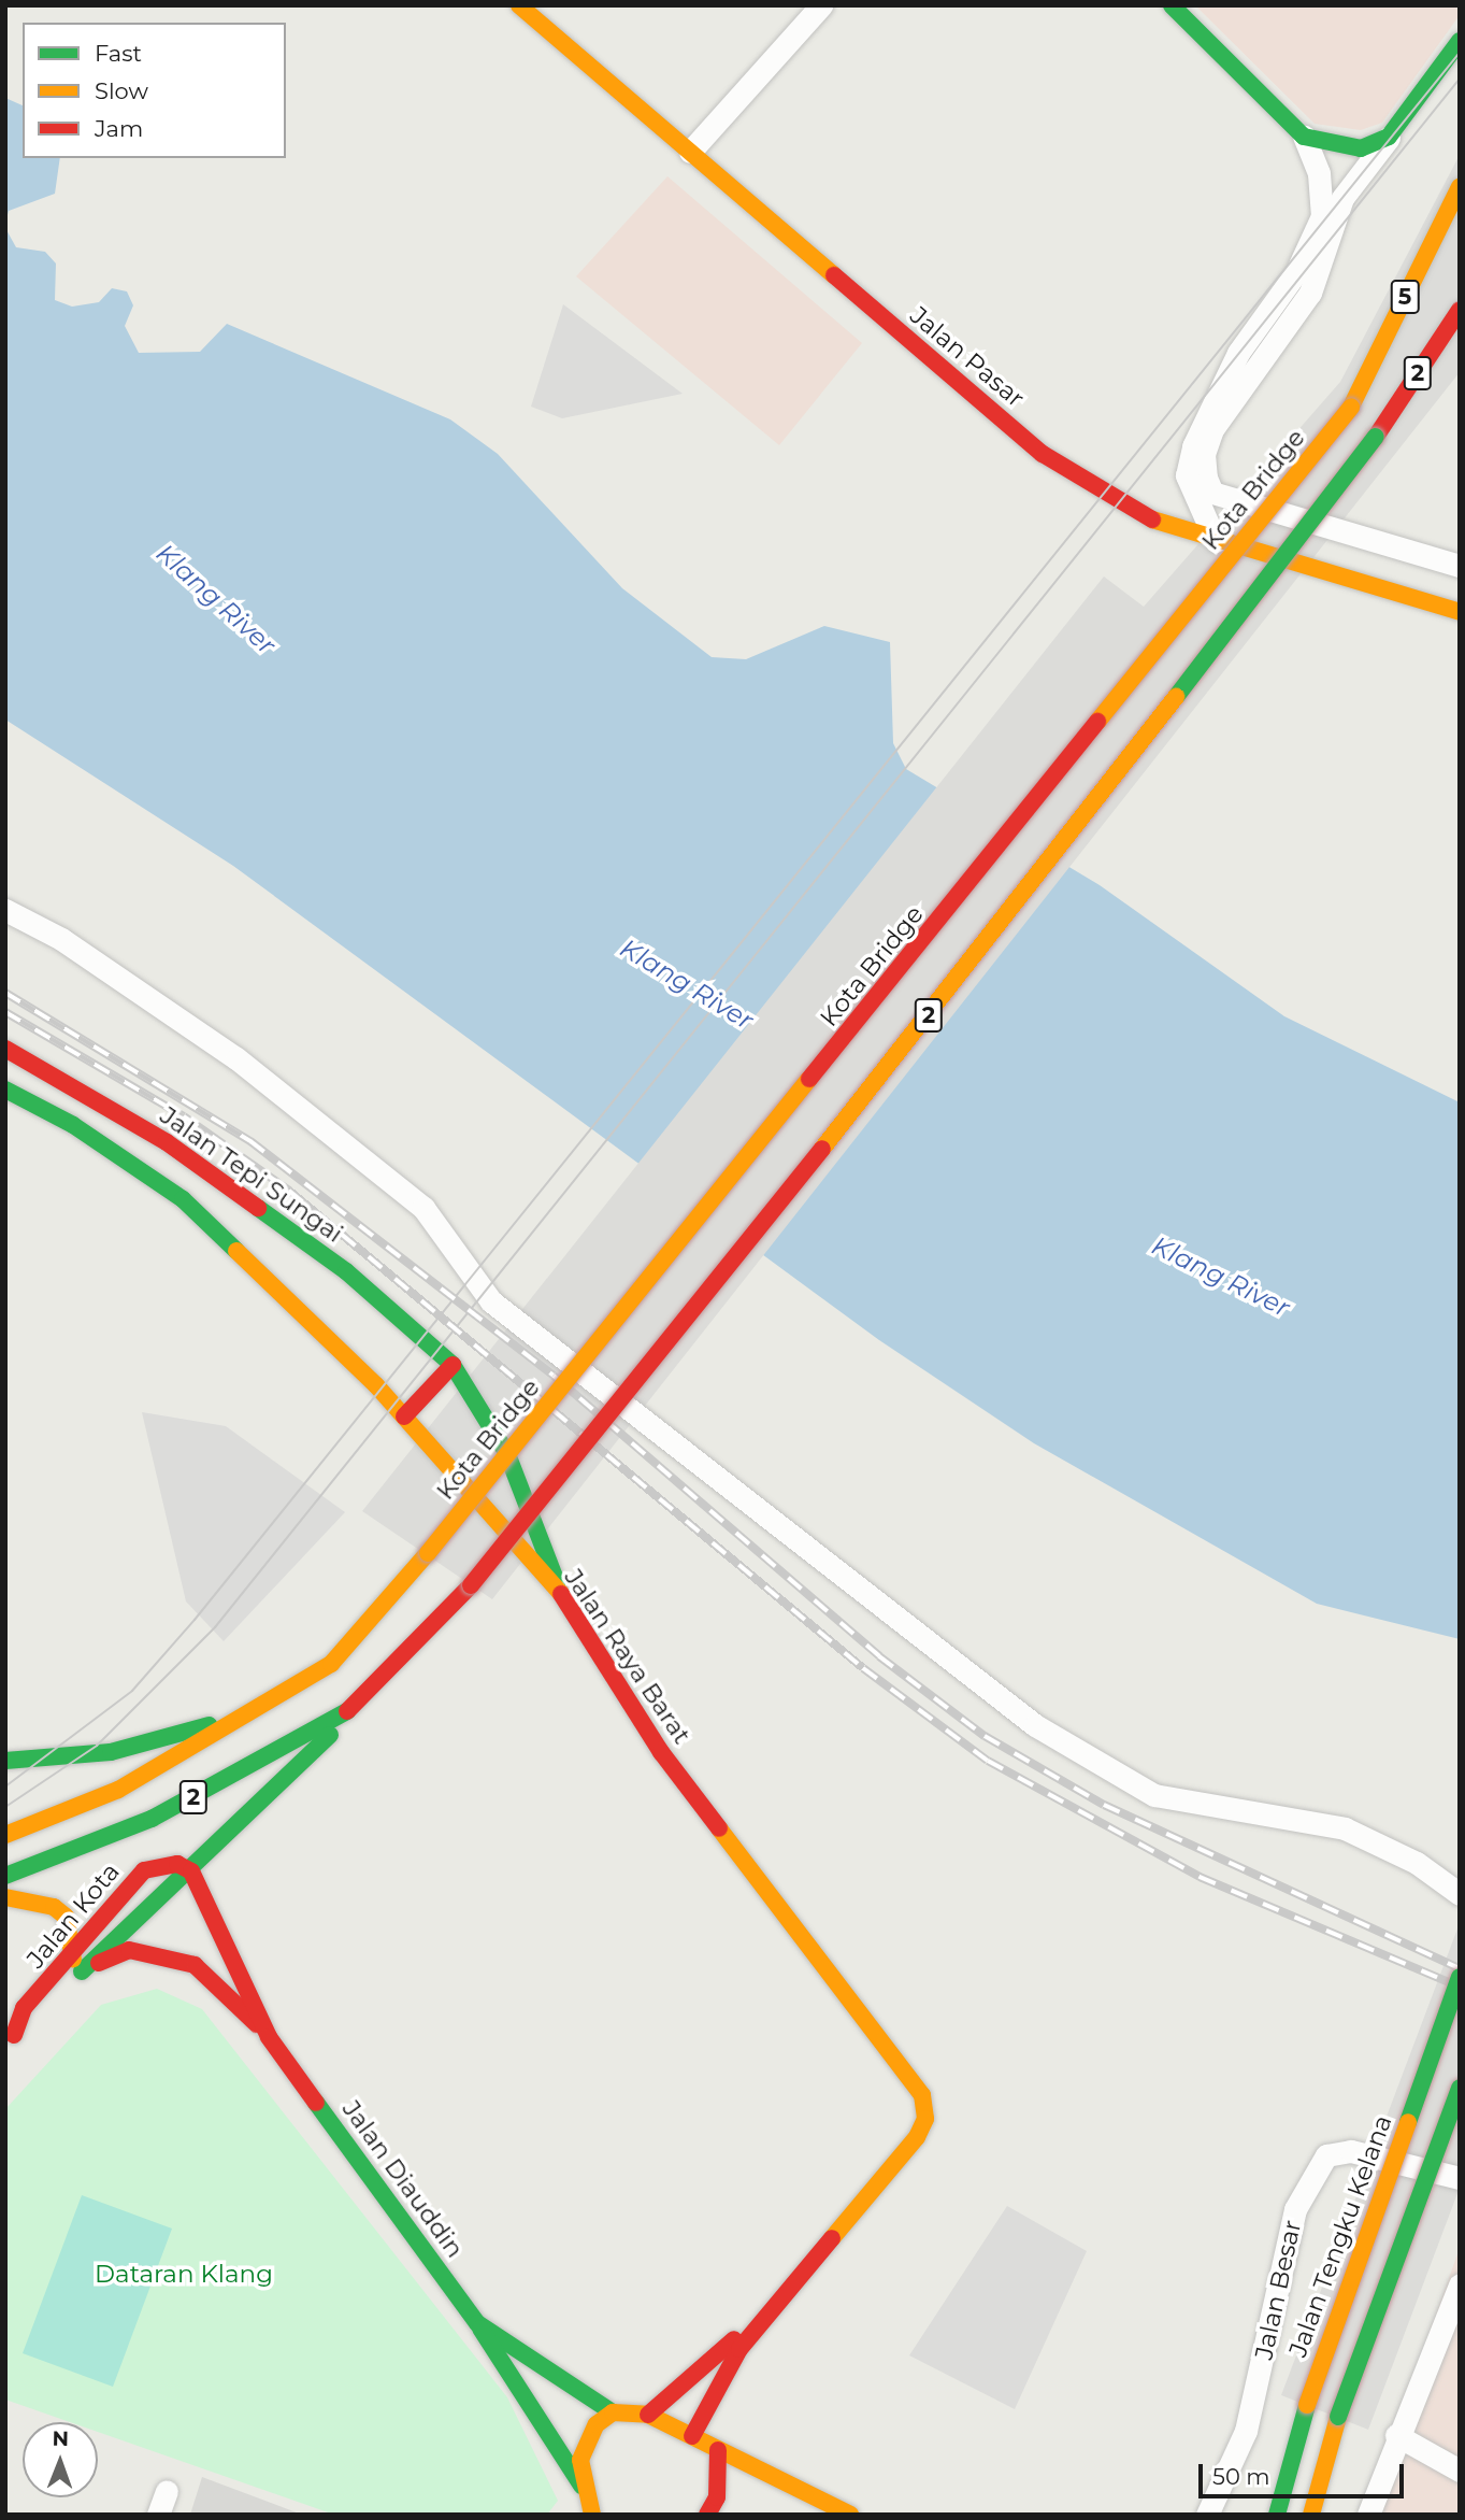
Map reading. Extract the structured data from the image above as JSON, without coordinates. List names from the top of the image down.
{
  "streets": {
    "main road": [
      "5",
      "Jalan Pasar",
      "2",
      "Kota Bridge",
      "Jalan Tepi Sungai",
      "Jalan Raya Barat",
      "Jalan Kota",
      "Jalan Diauddin",
      "Jalan Tengku Kelana"
    ],
    "street": ["Jalan Besar"]
  },
  "crossings": [
    ["5", "2"],
    ["5", "Kota Bridge"],
    ["2", "Kota Bridge"],
    ["2", "Jalan Kota"],
    ["Jalan Tepi Sungai", "Jalan Raya Barat"]
  ],
  "water": ["Klang River"],
  "parks": ["Dataran Klang"],
  "legend": ["Fast", "Slow", "Jam"],
  "scale_bar": "50 m",
  "north": "top"
}
